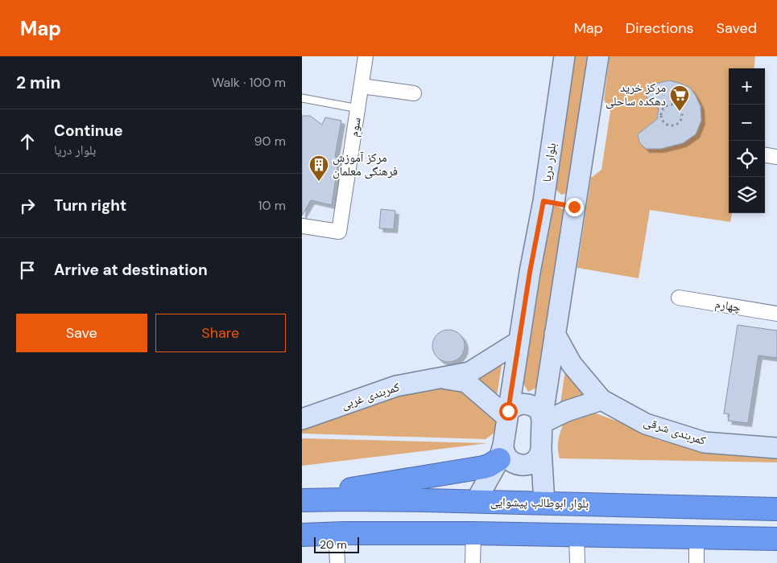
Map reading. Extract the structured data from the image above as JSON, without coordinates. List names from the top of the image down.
{
  "streets": {
    "highway": ["بلوار ابوطالب پیشوایی"],
    "street": [
      "سوم",
      "بلوار دریا",
      "چهارم",
      "کمربندی غربی",
      "کمربندی شرقی"
    ]
  },
  "crossings": [
    ["بلوار دریا", "کمربندی غربی"],
    ["بلوار دریا", "بلوار ابوطالب پیشوایی"]
  ],
  "places": {
    "supermarket": ["مرکز خرید دهکده ساحلی"],
    "building": ["مرکز آموزش فرهنگی معلمان"]
  },
  "scale_bar": "20 m",
  "page": {
    "header": "Map",
    "nav": ["Map", "Directions", "Saved"],
    "heading": ["2 min", "Walk · 100 m"],
    "map_buttons": ["+", "−"],
    "list": [
      ["Continue", "بلوار دریا", "90 m"],
      ["Turn right", "10 m"],
      "Arrive at destination"
    ],
    "buttons": ["Save", "Share"],
    "scale": "20 m"
  }
}
